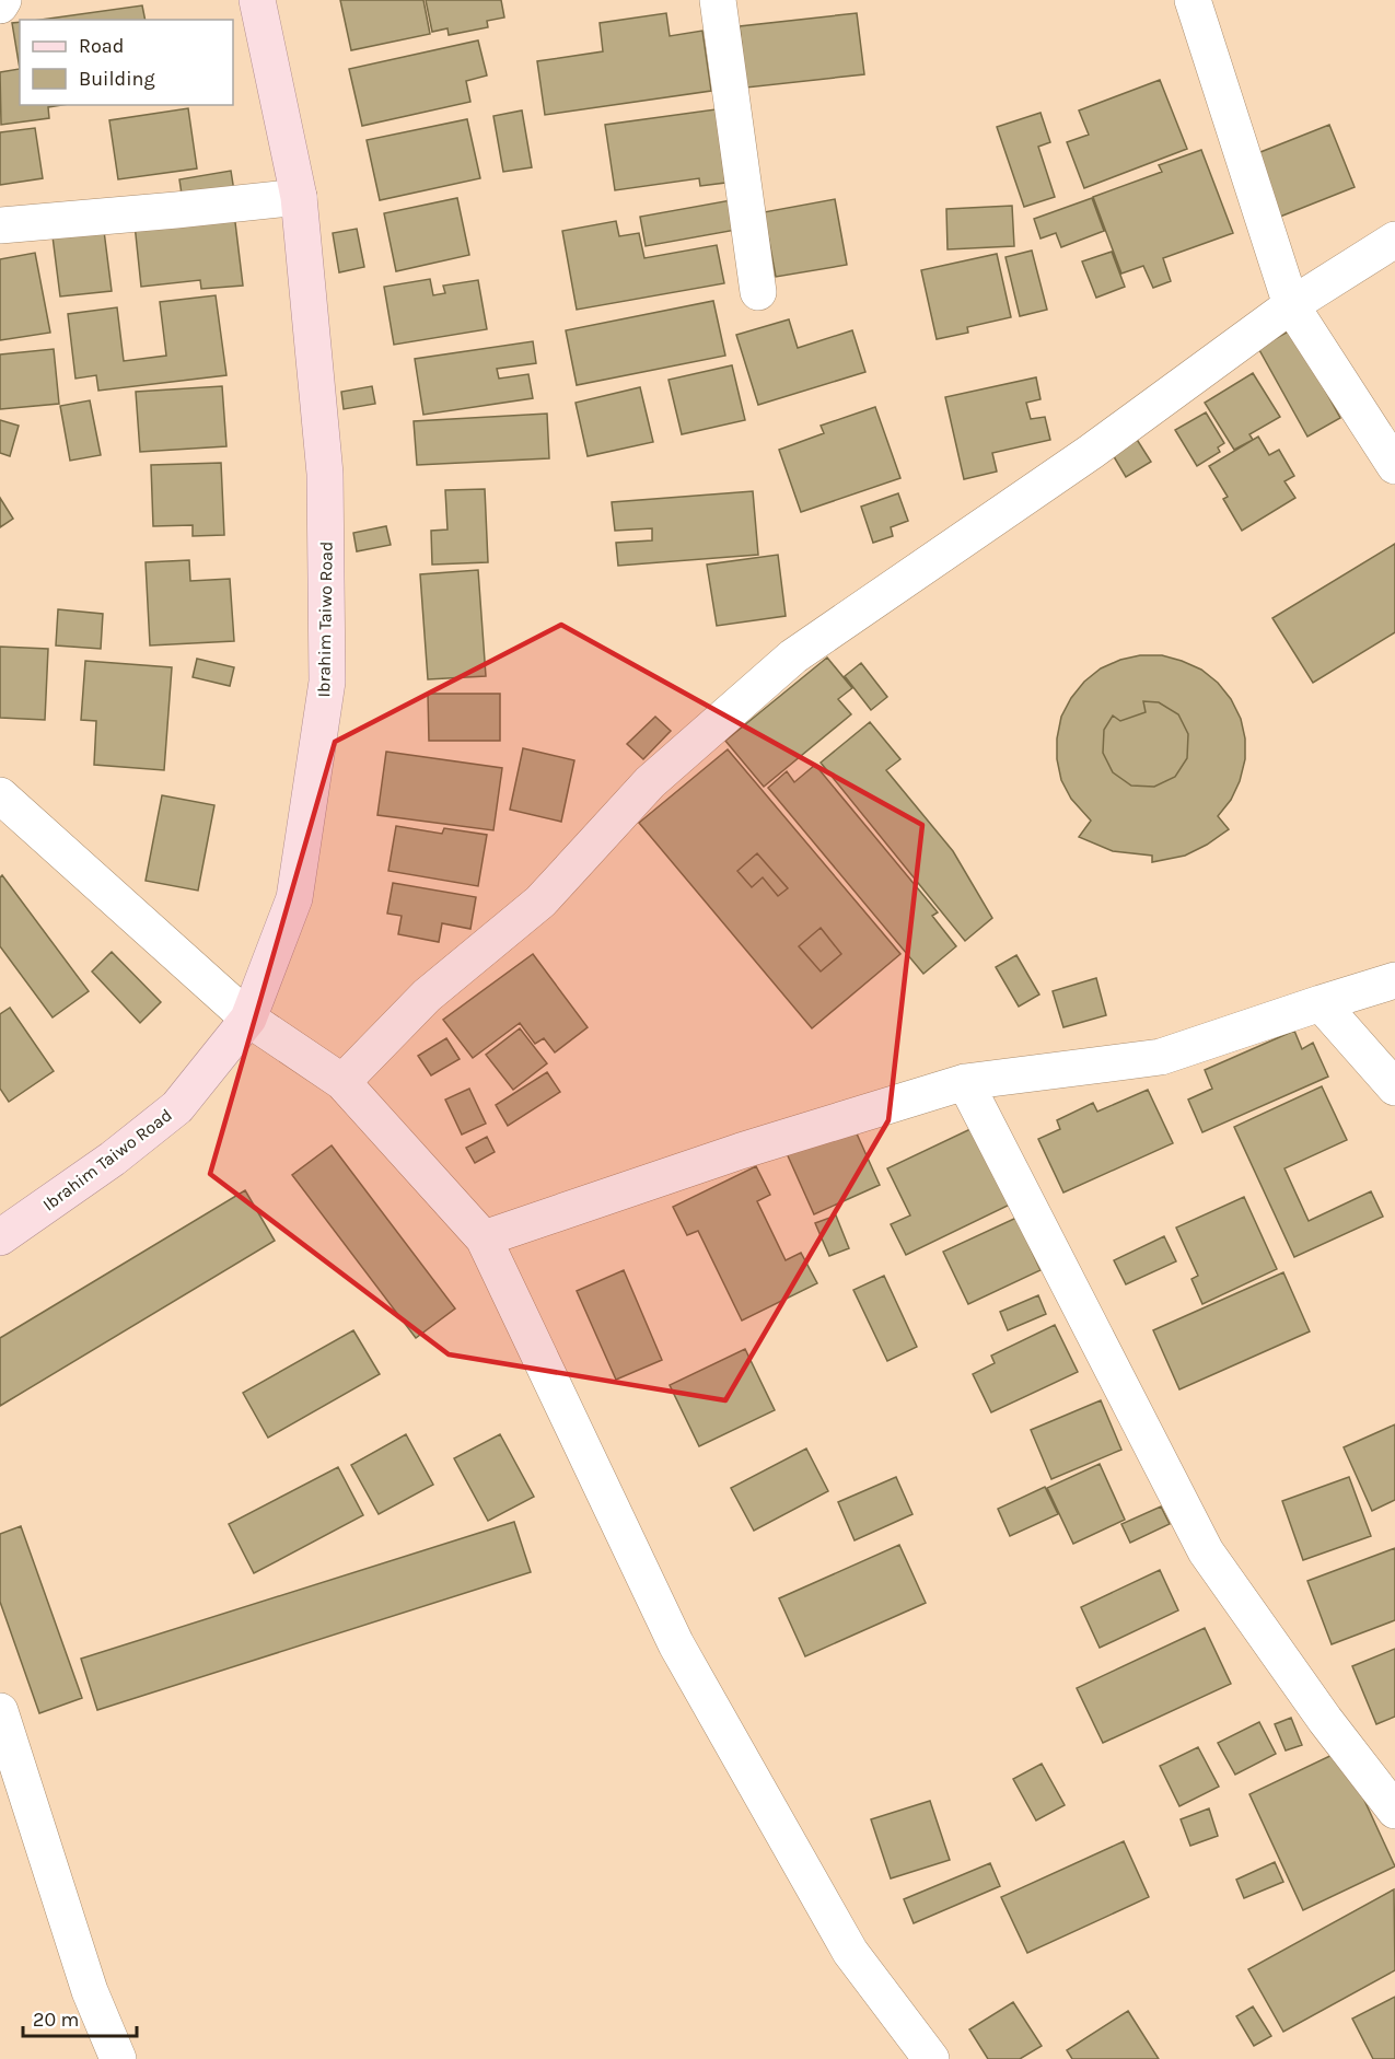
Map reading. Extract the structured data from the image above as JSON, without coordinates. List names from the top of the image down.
{
  "streets": {
    "main road": ["Ibrahim Taiwo Road"]
  },
  "legend": ["Road", "Building"],
  "scale_bar": "20 m"
}
